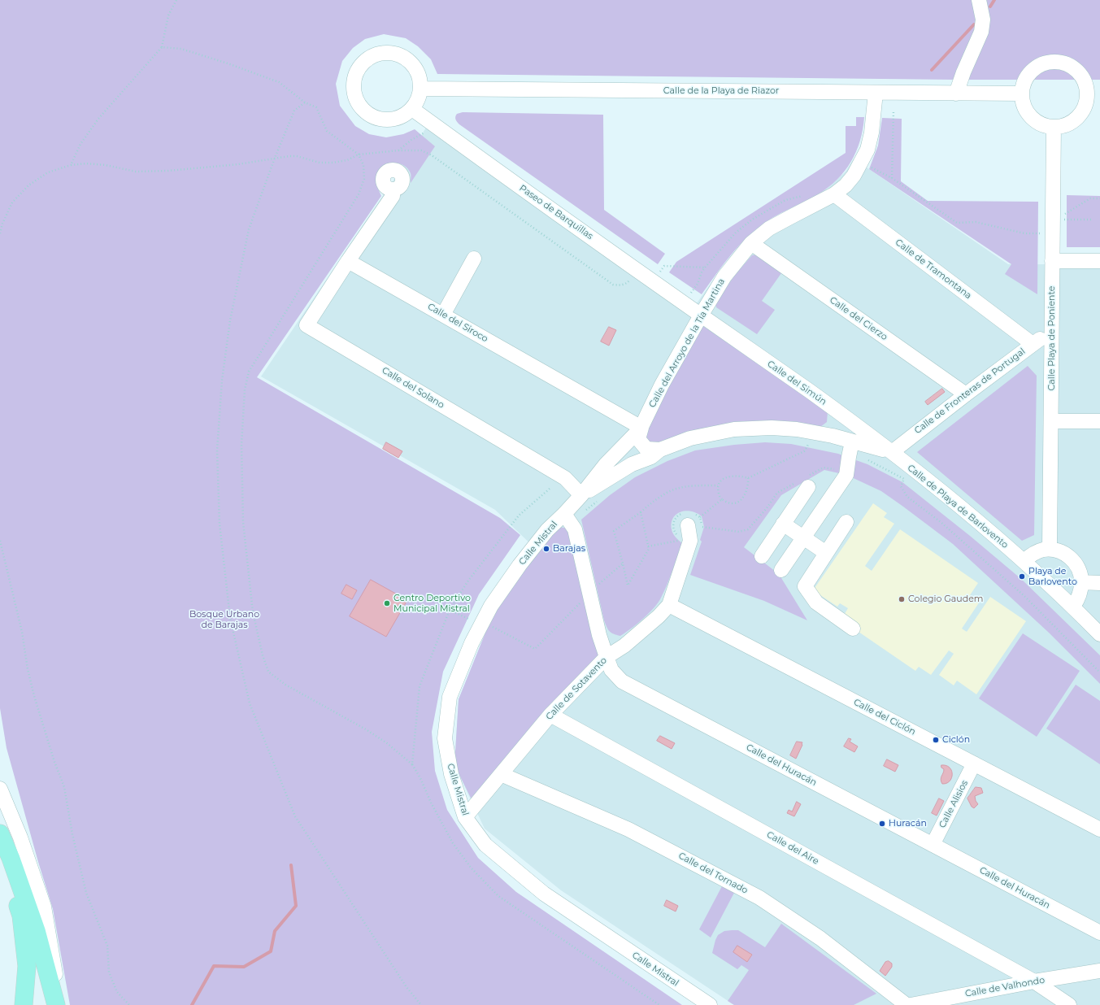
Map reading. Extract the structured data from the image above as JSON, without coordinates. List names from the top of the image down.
{
  "streets": {
    "street": [
      "Calle de la Playa de Riazor",
      "Paseo de Barquillas",
      "Calle de Tramontana",
      "Calle del Cierzo",
      "Calle del Siroco",
      "Calle Playa de Poniente",
      "Calle del Arroyo de la Tía Martina",
      "Calle del Simún",
      "Calle del Solano",
      "Calle de Fronteras de Portugal",
      "Calle de Playa de Barlovento",
      "Calle Mistral",
      "Calle de Sotavento",
      "Calle del Ciclón",
      "Calle del Huracán",
      "Calle Alisios",
      "Calle del Aire",
      "Calle del Tornado",
      "Calle de Valhondo"
    ]
  },
  "crossings": [
    ["Calle de la Playa de Riazor", "Paseo de Barquillas"],
    ["Calle de la Playa de Riazor", "Calle Playa de Poniente"],
    ["Calle de la Playa de Riazor", "Calle del Arroyo de la Tía Martina"],
    ["Paseo de Barquillas", "Calle del Arroyo de la Tía Martina"],
    ["Paseo de Barquillas", "Calle del Simún"],
    ["Calle de Tramontana", "Calle del Arroyo de la Tía Martina"],
    ["Calle de Tramontana", "Calle de Fronteras de Portugal"],
    ["Calle del Cierzo", "Calle del Arroyo de la Tía Martina"],
    ["Calle del Cierzo", "Calle de Fronteras de Portugal"],
    ["Calle del Siroco", "Calle del Arroyo de la Tía Martina"],
    ["Calle del Siroco", "Calle del Solano"],
    ["Calle Playa de Poniente", "Calle de Fronteras de Portugal"],
    ["Calle del Arroyo de la Tía Martina", "Calle del Simún"],
    ["Calle del Simún", "Calle de Fronteras de Portugal"],
    ["Calle del Simún", "Calle de Playa de Barlovento"],
    ["Calle del Solano", "Calle Mistral"],
    ["Calle de Fronteras de Portugal", "Calle de Playa de Barlovento"],
    ["Calle Mistral", "Calle de Sotavento"],
    ["Calle Mistral", "Calle del Huracán"],
    ["Calle de Sotavento", "Calle del Ciclón"],
    ["Calle de Sotavento", "Calle del Huracán"],
    ["Calle de Sotavento", "Calle del Aire"],
    ["Calle de Sotavento", "Calle del Tornado"],
    ["Calle del Ciclón", "Calle Alisios"],
    ["Calle del Huracán", "Calle Alisios"],
    ["Calle del Aire", "Calle de Valhondo"]
  ],
  "parks": ["Bosque Urbano de Barajas"],
  "places": [
    "Barajas",
    "Playa de Barlovento",
    "Colegio Gaudem",
    "Centro Deportivo Municipal Mistral",
    "Ciclón",
    "Huracán"
  ]
}
